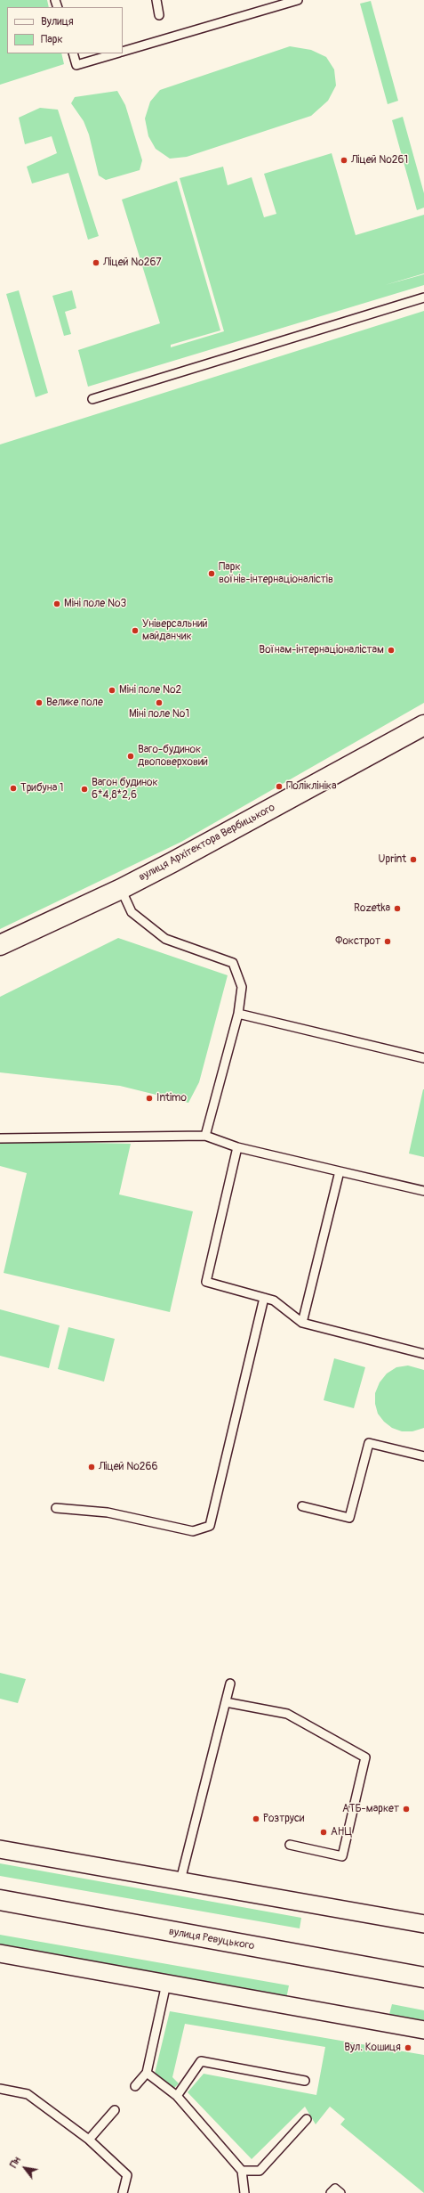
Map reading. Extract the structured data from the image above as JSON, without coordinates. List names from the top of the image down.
{
  "streets": {
    "street": ["вулиця Архітектора Вербицького", "вулиця Ревуцького"]
  },
  "places": [
    "Ліцей №261",
    "Ліцей №267",
    "Парк воїнів-інтернаціоналістів",
    "Міні поле №3",
    "Універсальний майданчик",
    "Воїнам-інтернаціоналістам",
    "Міні поле №2",
    "Велике поле",
    "Міні поле №1",
    "Ваго-будинок двоповерховий",
    "Поліклініка",
    "Трибуна 1",
    "Вагон будинок 6*4,8*2,6",
    "Uprint",
    "Rozetka",
    "Фокстрот",
    "Intimo",
    "Ліцей №266",
    "АТБ-маркет",
    "Розтруси",
    "АНЦ",
    "Вул. Кошиця"
  ],
  "legend": ["Вулиця", "Парк"],
  "north": "top left"
}
